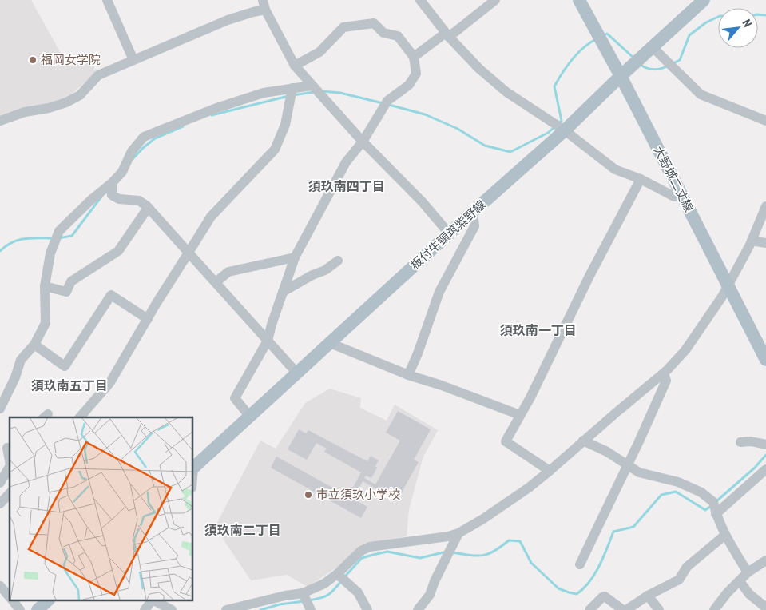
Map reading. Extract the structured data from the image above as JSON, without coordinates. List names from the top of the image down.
{
  "streets": {
    "main road": ["大野城二丈線", "板付牛頸筑紫野線"]
  },
  "crossings": [
    ["大野城二丈線", "板付牛頸筑紫野線"]
  ],
  "districts": [
    "須玖南四丁目",
    "須玖南一丁目",
    "須玖南五丁目",
    "須玖南二丁目"
  ],
  "places": ["福岡女学院", "市立須玖小学校"],
  "north": "top right"
}
